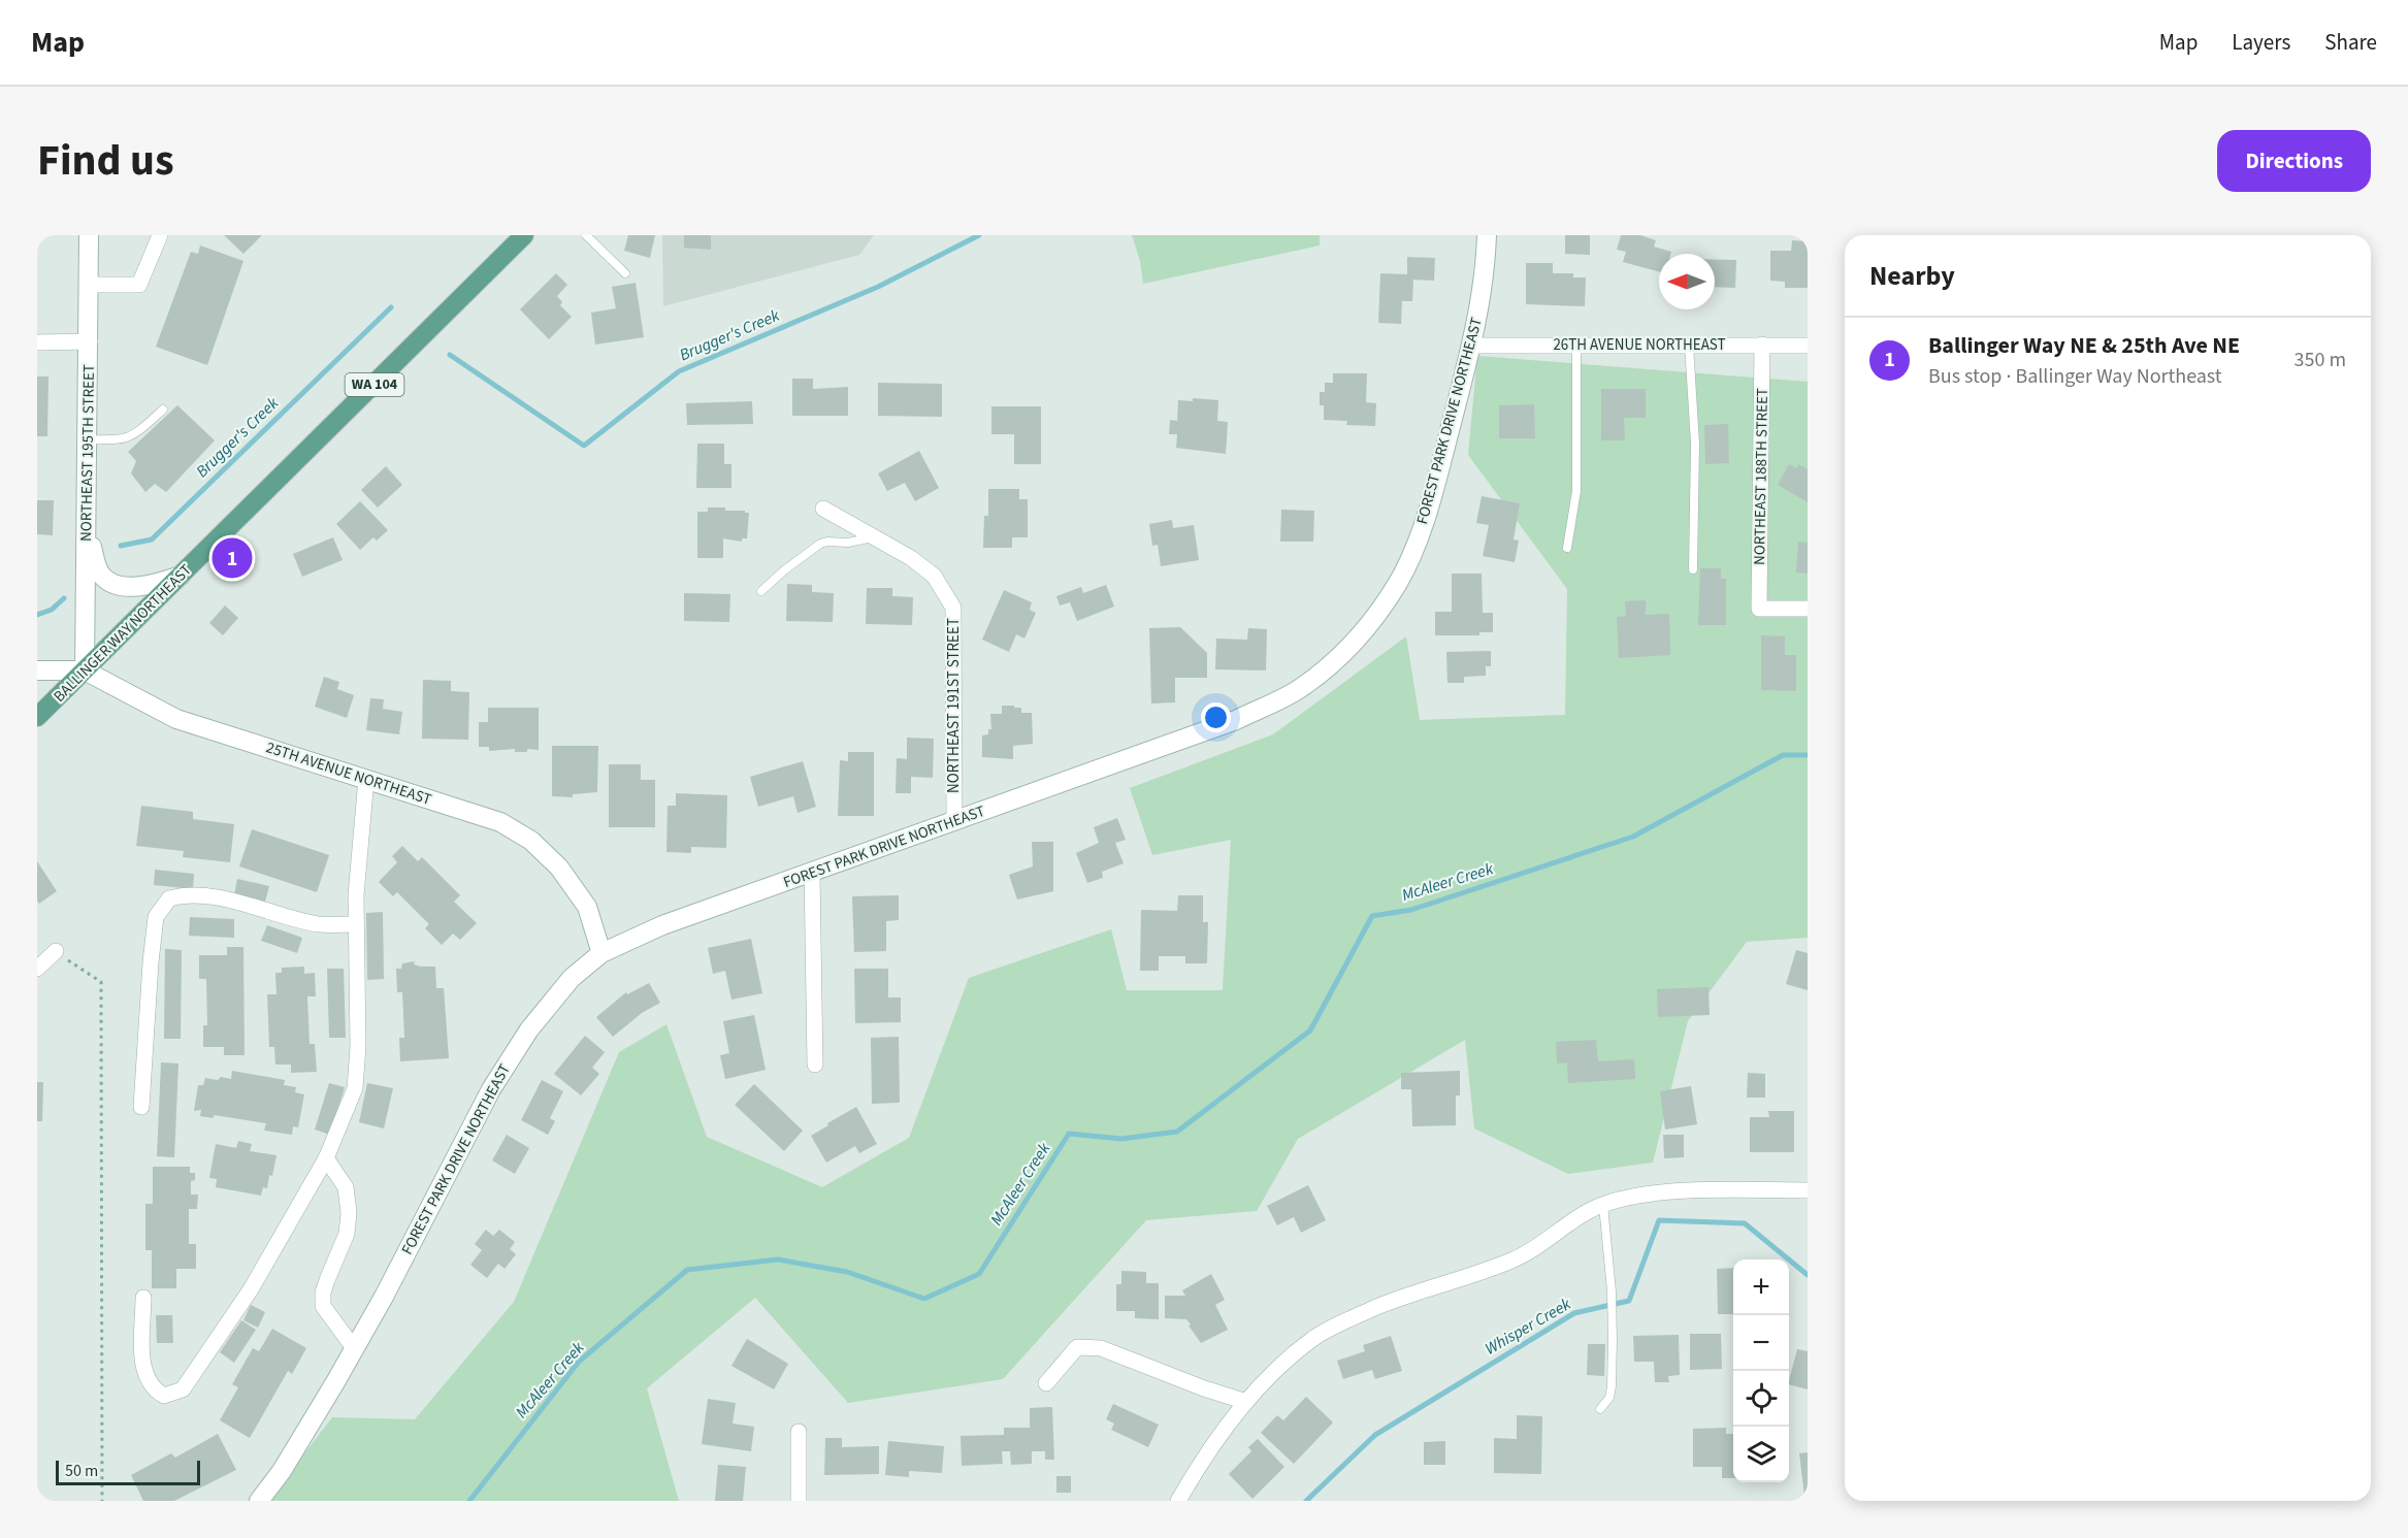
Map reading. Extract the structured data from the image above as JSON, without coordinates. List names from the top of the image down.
{
  "streets": {
    "main road": ["WA 104", "BALLINGER WAY NORTHEAST"],
    "street": [
      "26TH AVENUE NORTHEAST",
      "FOREST PARK DRIVE NORTHEAST",
      "NORTHEAST 195TH STREET",
      "NORTHEAST 188TH STREET",
      "NORTHEAST 191ST STREET",
      "25TH AVENUE NORTHEAST"
    ]
  },
  "crossings": [
    ["26TH AVENUE NORTHEAST", "FOREST PARK DRIVE NORTHEAST"],
    ["26TH AVENUE NORTHEAST", "NORTHEAST 188TH STREET"],
    ["FOREST PARK DRIVE NORTHEAST", "NORTHEAST 191ST STREET"],
    ["FOREST PARK DRIVE NORTHEAST", "25TH AVENUE NORTHEAST"],
    ["NORTHEAST 195TH STREET", "BALLINGER WAY NORTHEAST"],
    ["NORTHEAST 195TH STREET", "25TH AVENUE NORTHEAST"],
    ["BALLINGER WAY NORTHEAST", "25TH AVENUE NORTHEAST"]
  ],
  "water": ["Brugger's Creek", "McAleer Creek", "Whisper Creek"],
  "scale_bar": "50 m",
  "north": "left",
  "page": {
    "header": "Map",
    "nav": ["Map", "Layers", "Share"],
    "title": "Find us",
    "buttons": "Directions",
    "heading": "Nearby",
    "list": [
      {
        "mark": "1",
        "name": "Ballinger Way NE & 25th Ave NE",
        "note": "Bus stop · Ballinger Way Northeast",
        "value": "350 m"
      }
    ],
    "pins": "1",
    "map_buttons": ["+", "−"],
    "scale": "50 m"
  }
}
